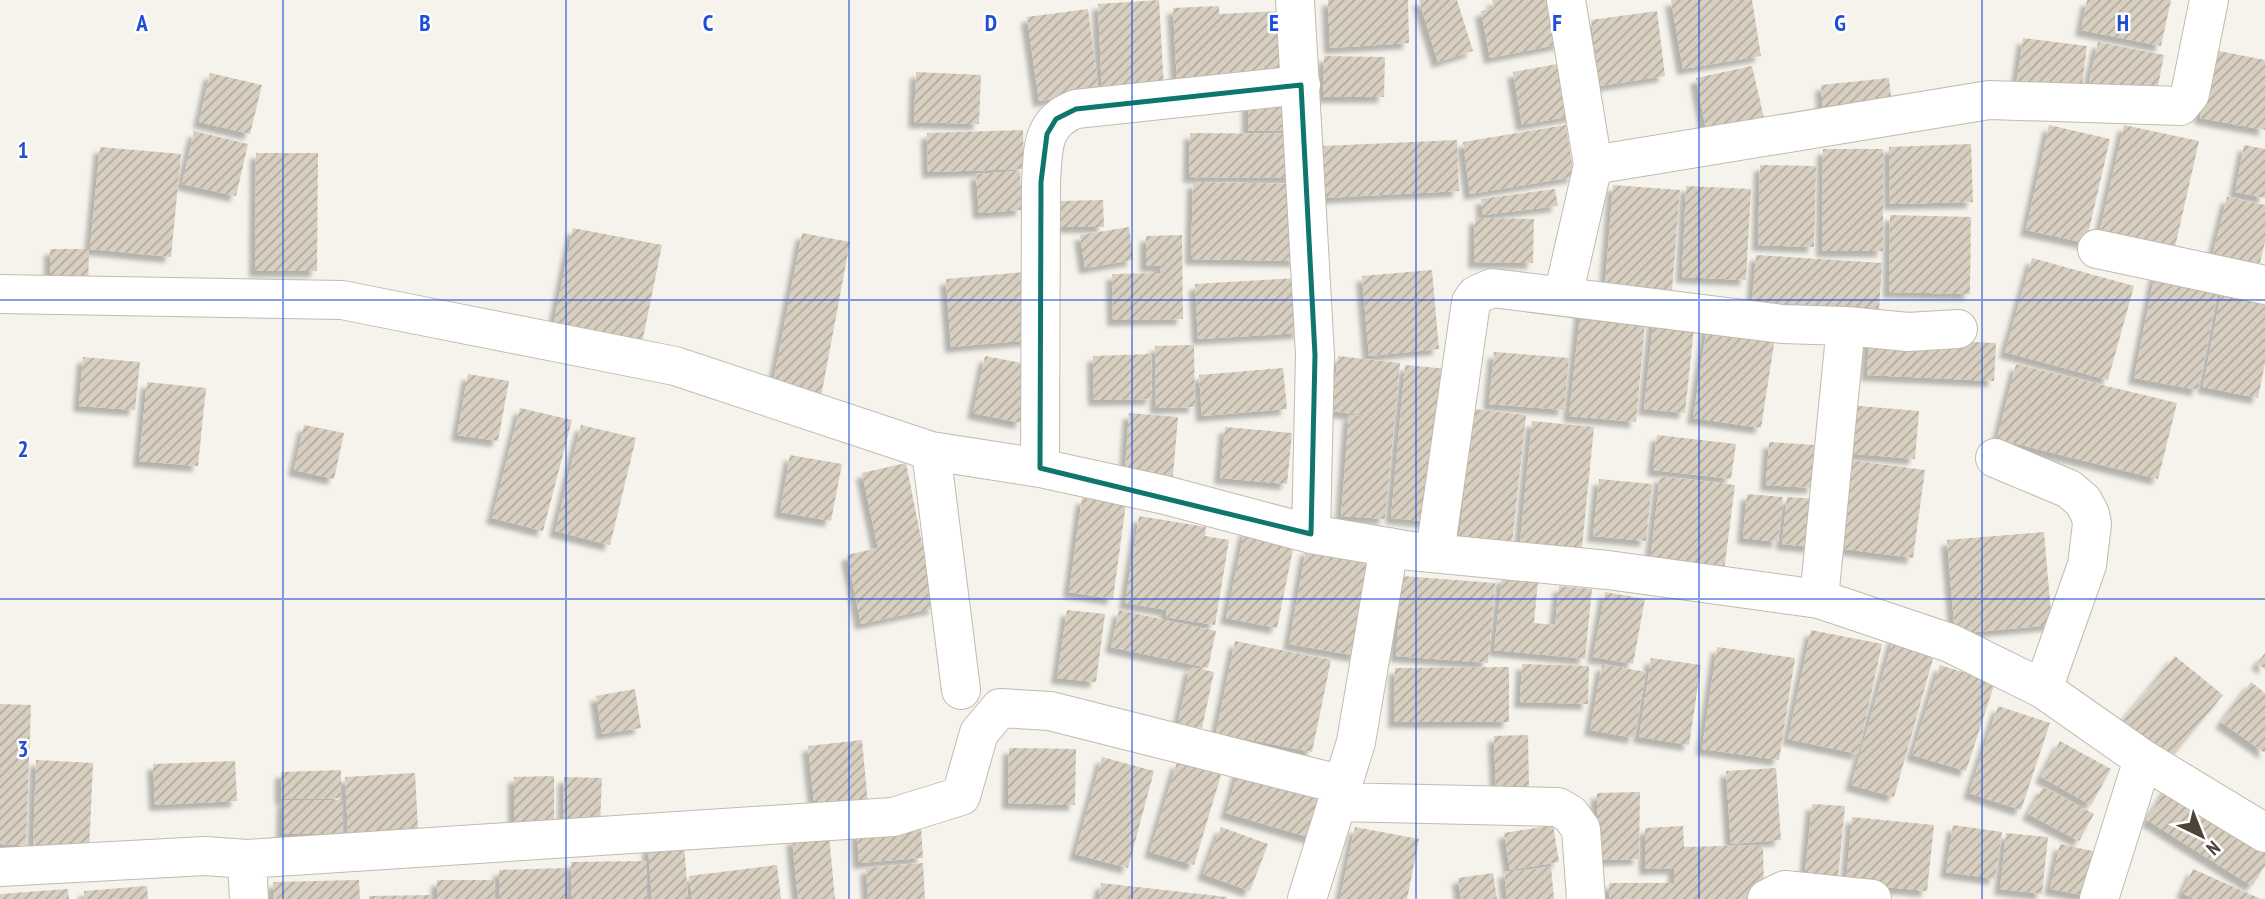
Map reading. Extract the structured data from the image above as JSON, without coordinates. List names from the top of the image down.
{
  "north": "bottom right",
  "grid": {
    "columns": [
      "A",
      "B",
      "C",
      "D",
      "E",
      "F",
      "G",
      "H"
    ],
    "rows": ["1", "2", "3"]
  }
}
